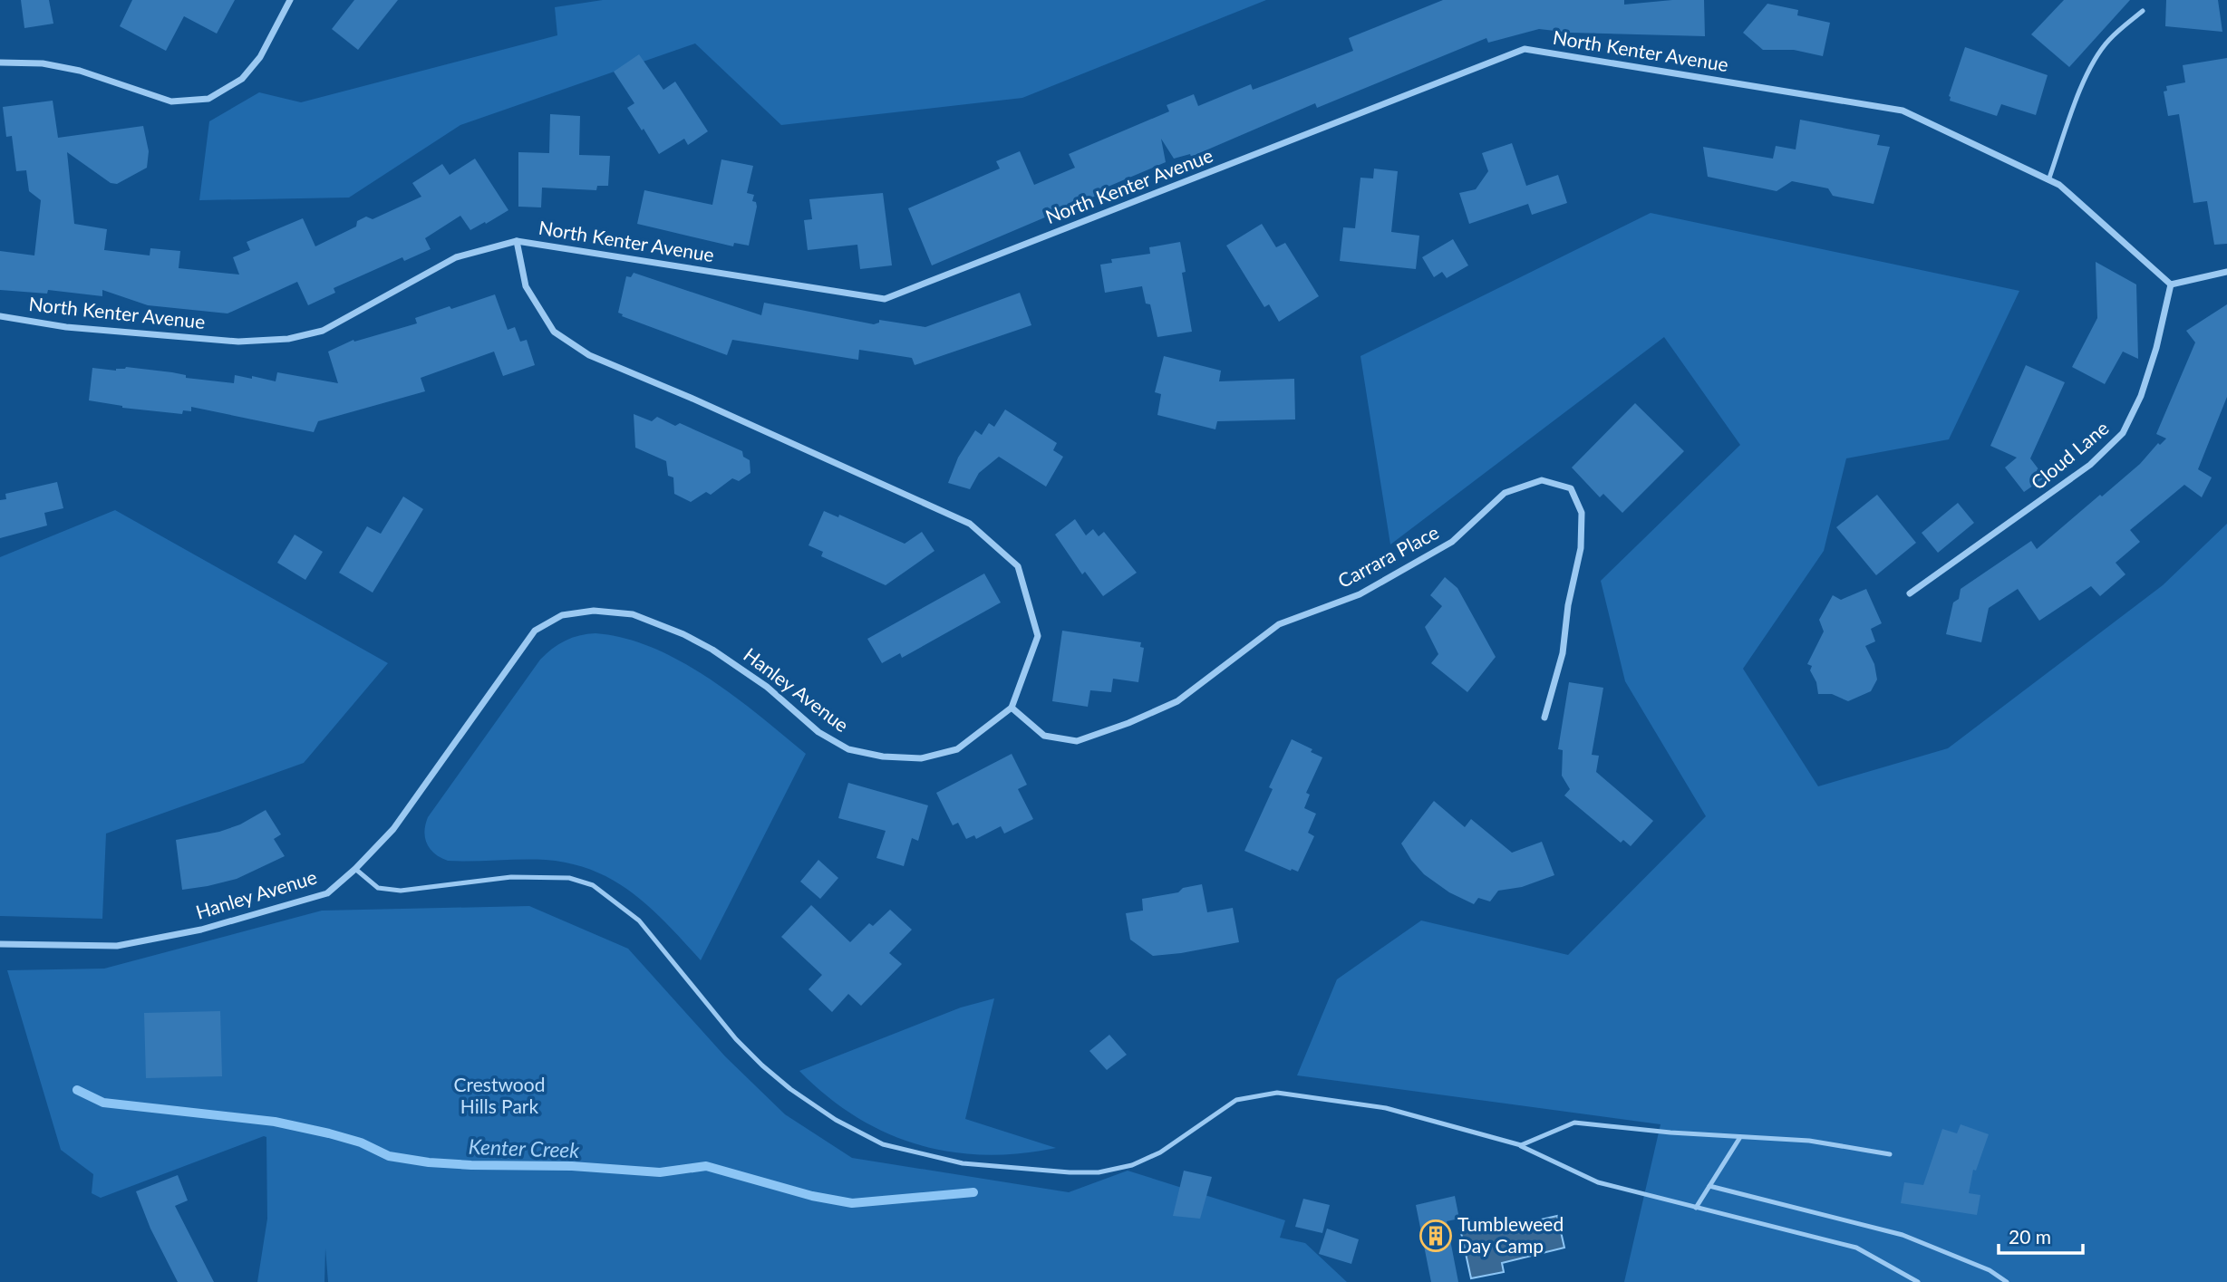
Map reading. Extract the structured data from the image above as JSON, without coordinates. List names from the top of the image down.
{
  "streets": {
    "street": [
      "North Kenter Avenue",
      "Cloud Lane",
      "Carrara Place",
      "Hanley Avenue"
    ]
  },
  "crossings": [
    ["North Kenter Avenue", "Cloud Lane"],
    ["Carrara Place", "Hanley Avenue"]
  ],
  "water": ["Kenter Creek"],
  "parks": ["Crestwood Hills Park"],
  "places": {
    "building": ["Tumbleweed Day Camp"]
  },
  "scale_bar": "20 m"
}
